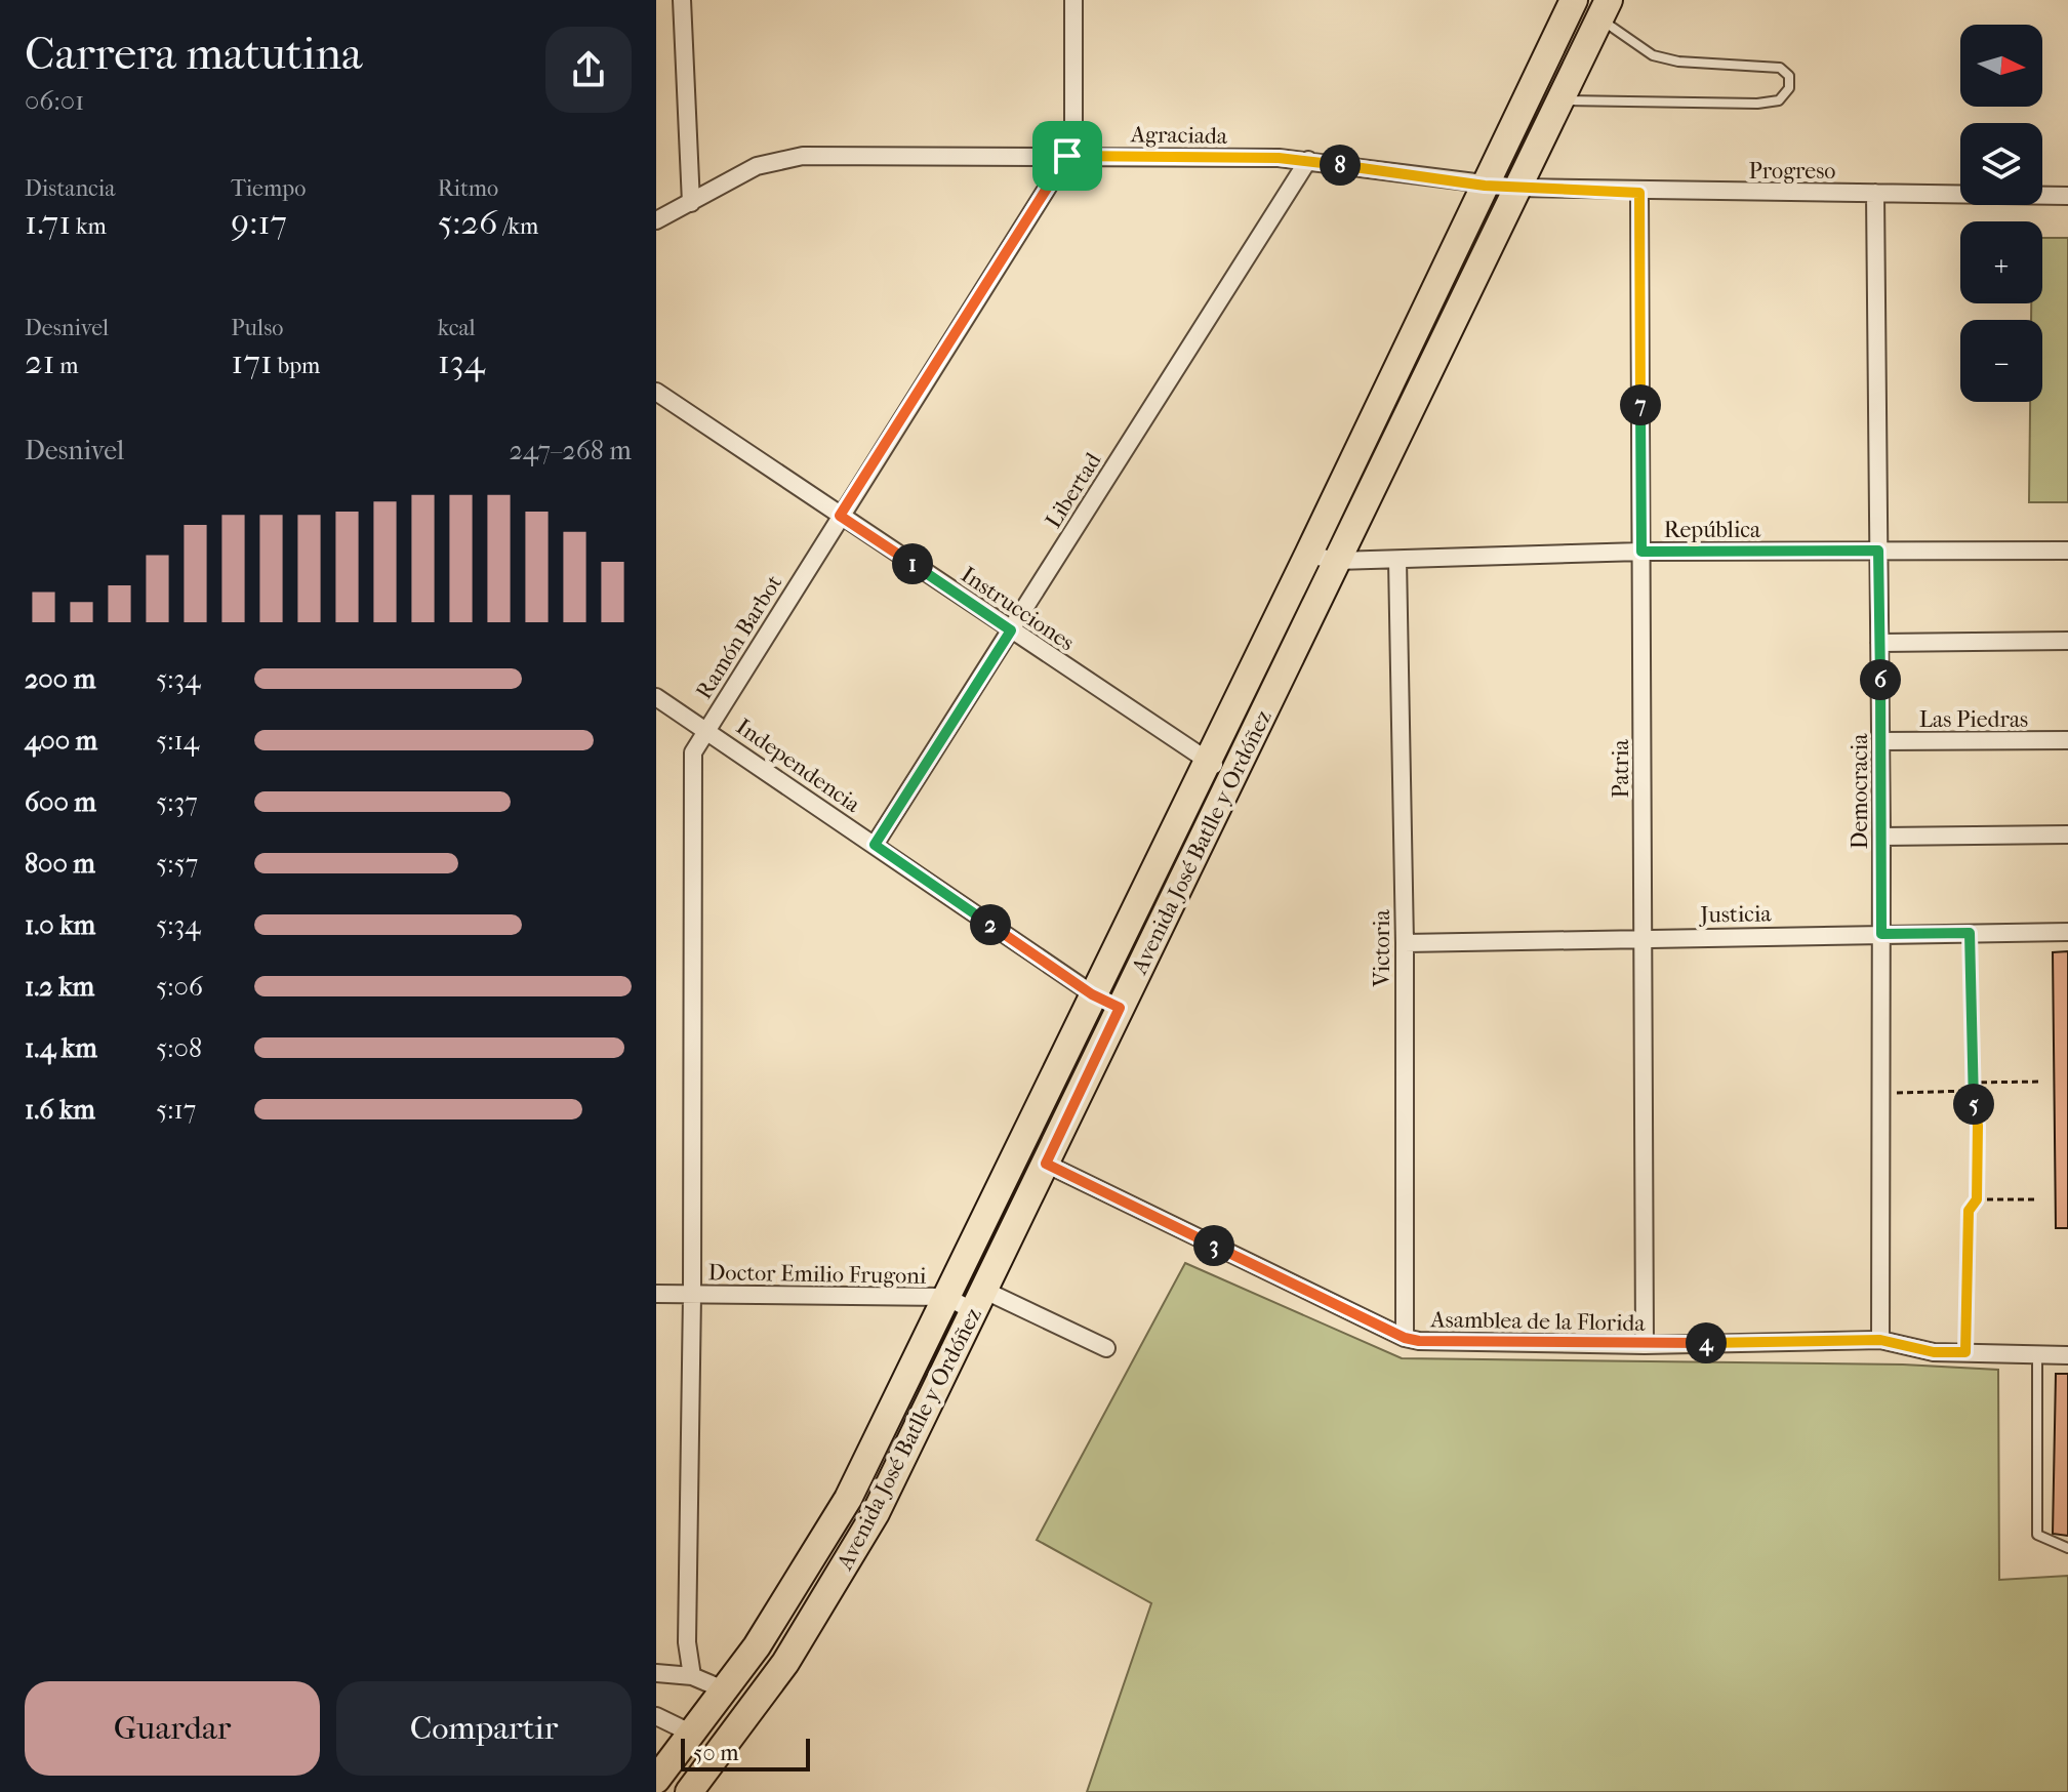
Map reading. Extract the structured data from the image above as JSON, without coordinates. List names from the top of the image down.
{
  "streets": {
    "main road": ["Avenida José Batlle y Ordóñez"],
    "street": [
      "Agraciada",
      "Progreso",
      "Libertad",
      "República",
      "Instrucciones",
      "Ramón Barbot",
      "Las Piedras",
      "Independencia",
      "Patria",
      "Democracia",
      "Justicia",
      "Victoria",
      "Doctor Emilio Frugoni",
      "Asamblea de la Florida"
    ]
  },
  "crossings": [
    ["Agraciada", "Progreso"],
    ["Agraciada", "Libertad"],
    ["Agraciada", "Ramón Barbot"],
    ["Agraciada", "Avenida José Batlle y Ordóñez"],
    ["Progreso", "Patria"],
    ["Progreso", "Democracia"],
    ["Progreso", "Avenida José Batlle y Ordóñez"],
    ["Libertad", "Instrucciones"],
    ["Libertad", "Independencia"],
    ["República", "Patria"],
    ["República", "Democracia"],
    ["República", "Avenida José Batlle y Ordóñez"],
    ["República", "Victoria"],
    ["Instrucciones", "Ramón Barbot"],
    ["Instrucciones", "Avenida José Batlle y Ordóñez"],
    ["Ramón Barbot", "Independencia"],
    ["Ramón Barbot", "Doctor Emilio Frugoni"],
    ["Las Piedras", "Democracia"],
    ["Independencia", "Avenida José Batlle y Ordóñez"],
    ["Patria", "Justicia"],
    ["Patria", "Asamblea de la Florida"],
    ["Democracia", "Justicia"],
    ["Democracia", "Asamblea de la Florida"],
    ["Avenida José Batlle y Ordóñez", "Doctor Emilio Frugoni"],
    ["Avenida José Batlle y Ordóñez", "Asamblea de la Florida"],
    ["Justicia", "Victoria"],
    ["Victoria", "Asamblea de la Florida"]
  ],
  "scale_bar": "50 m",
  "north": "right",
  "page": {
    "heading": ["Carrera matutina", "06:01"],
    "map_buttons": ["+", "−"],
    "stats": [
      ["Distancia", "1.71 km"],
      ["Tiempo", "9:17"],
      ["Ritmo", "5:26 /km"],
      ["Desnivel", "21 m"],
      ["Pulso", "171 bpm"],
      ["kcal", "134"]
    ],
    "pins": [
      "8",
      "7",
      "1",
      "6",
      "2",
      "5",
      "3",
      "4"
    ],
    "chart": ["Desnivel", "247–268 m"],
    "list": [
      {
        "name": "200 m",
        "note": "5:34"
      },
      {
        "name": "400 m",
        "note": "5:14"
      },
      {
        "name": "600 m",
        "note": "5:37"
      },
      {
        "name": "800 m",
        "note": "5:57"
      },
      {
        "name": "1.0 km",
        "note": "5:34"
      },
      {
        "name": "1.2 km",
        "note": "5:06"
      },
      {
        "name": "1.4 km",
        "note": "5:08"
      },
      {
        "name": "1.6 km",
        "note": "5:17"
      }
    ],
    "buttons": ["Guardar", "Compartir"],
    "scale": "50 m"
  }
}
